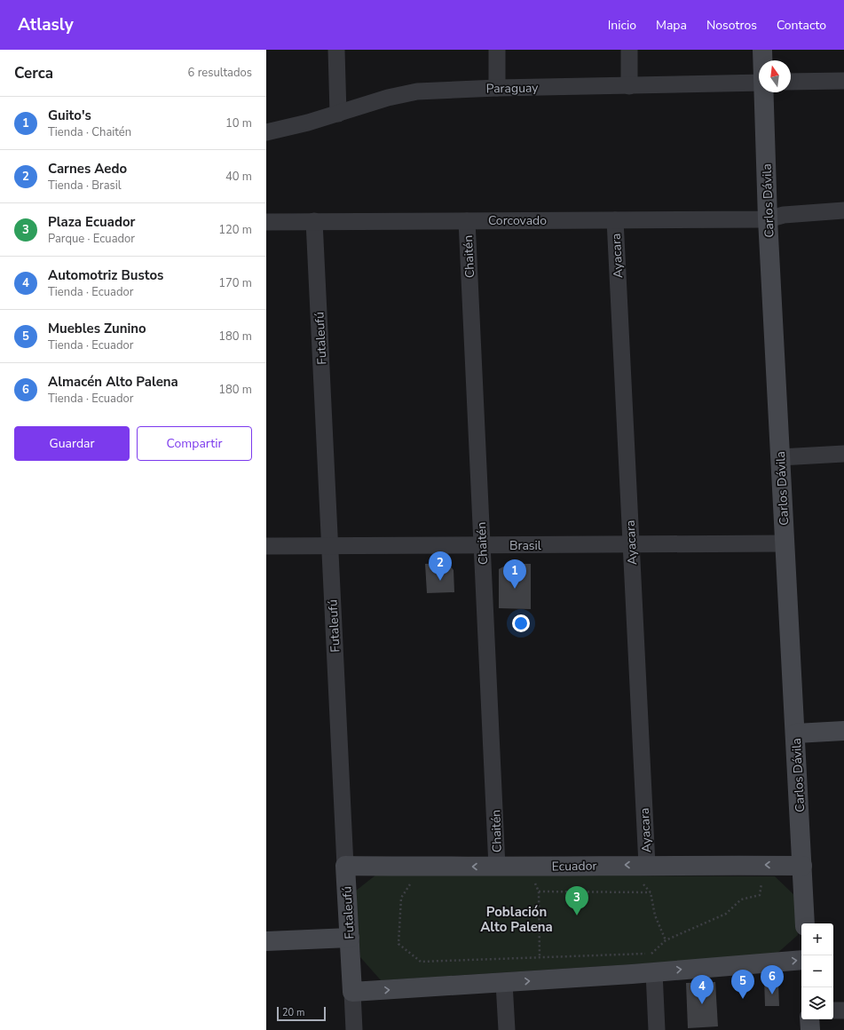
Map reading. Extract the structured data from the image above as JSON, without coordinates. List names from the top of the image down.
{
  "streets": {
    "street": [
      "Paraguay",
      "Carlos Dávila",
      "Corcovado",
      "Ayacara",
      "Chaitén",
      "Futaleufú",
      "Brasil",
      "Ecuador"
    ]
  },
  "crossings": [
    ["Carlos Dávila", "Corcovado"],
    ["Carlos Dávila", "Brasil"],
    ["Carlos Dávila", "Ecuador"],
    ["Corcovado", "Ayacara"],
    ["Corcovado", "Chaitén"],
    ["Corcovado", "Futaleufú"],
    ["Ayacara", "Brasil"],
    ["Ayacara", "Ecuador"],
    ["Chaitén", "Brasil"],
    ["Chaitén", "Ecuador"],
    ["Futaleufú", "Brasil"],
    ["Futaleufú", "Ecuador"]
  ],
  "districts": ["Población Alto Palena"],
  "scale_bar": "20 m",
  "north": "top",
  "page": {
    "header": "Atlasly",
    "nav": [
      "Inicio",
      "Mapa",
      "Nosotros",
      "Contacto"
    ],
    "heading": ["Cerca", "6 resultados"],
    "list": [
      {
        "mark": "1",
        "name": "Guito's",
        "note": "Tienda · Chaitén",
        "value": "10 m"
      },
      {
        "mark": "2",
        "name": "Carnes Aedo",
        "note": "Tienda · Brasil",
        "value": "40 m"
      },
      {
        "mark": "3",
        "name": "Plaza Ecuador",
        "note": "Parque · Ecuador",
        "value": "120 m"
      },
      {
        "mark": "4",
        "name": "Automotriz Bustos",
        "note": "Tienda · Ecuador",
        "value": "170 m"
      },
      {
        "mark": "5",
        "name": "Muebles Zunino",
        "note": "Tienda · Ecuador",
        "value": "180 m"
      },
      {
        "mark": "6",
        "name": "Almacén Alto Palena",
        "note": "Tienda · Ecuador",
        "value": "180 m"
      }
    ],
    "buttons": ["Guardar", "Compartir"],
    "pins": [
      "2",
      "1",
      "3",
      "6",
      "5",
      "4"
    ],
    "map_buttons": ["+", "−"],
    "scale": "20 m"
  }
}
